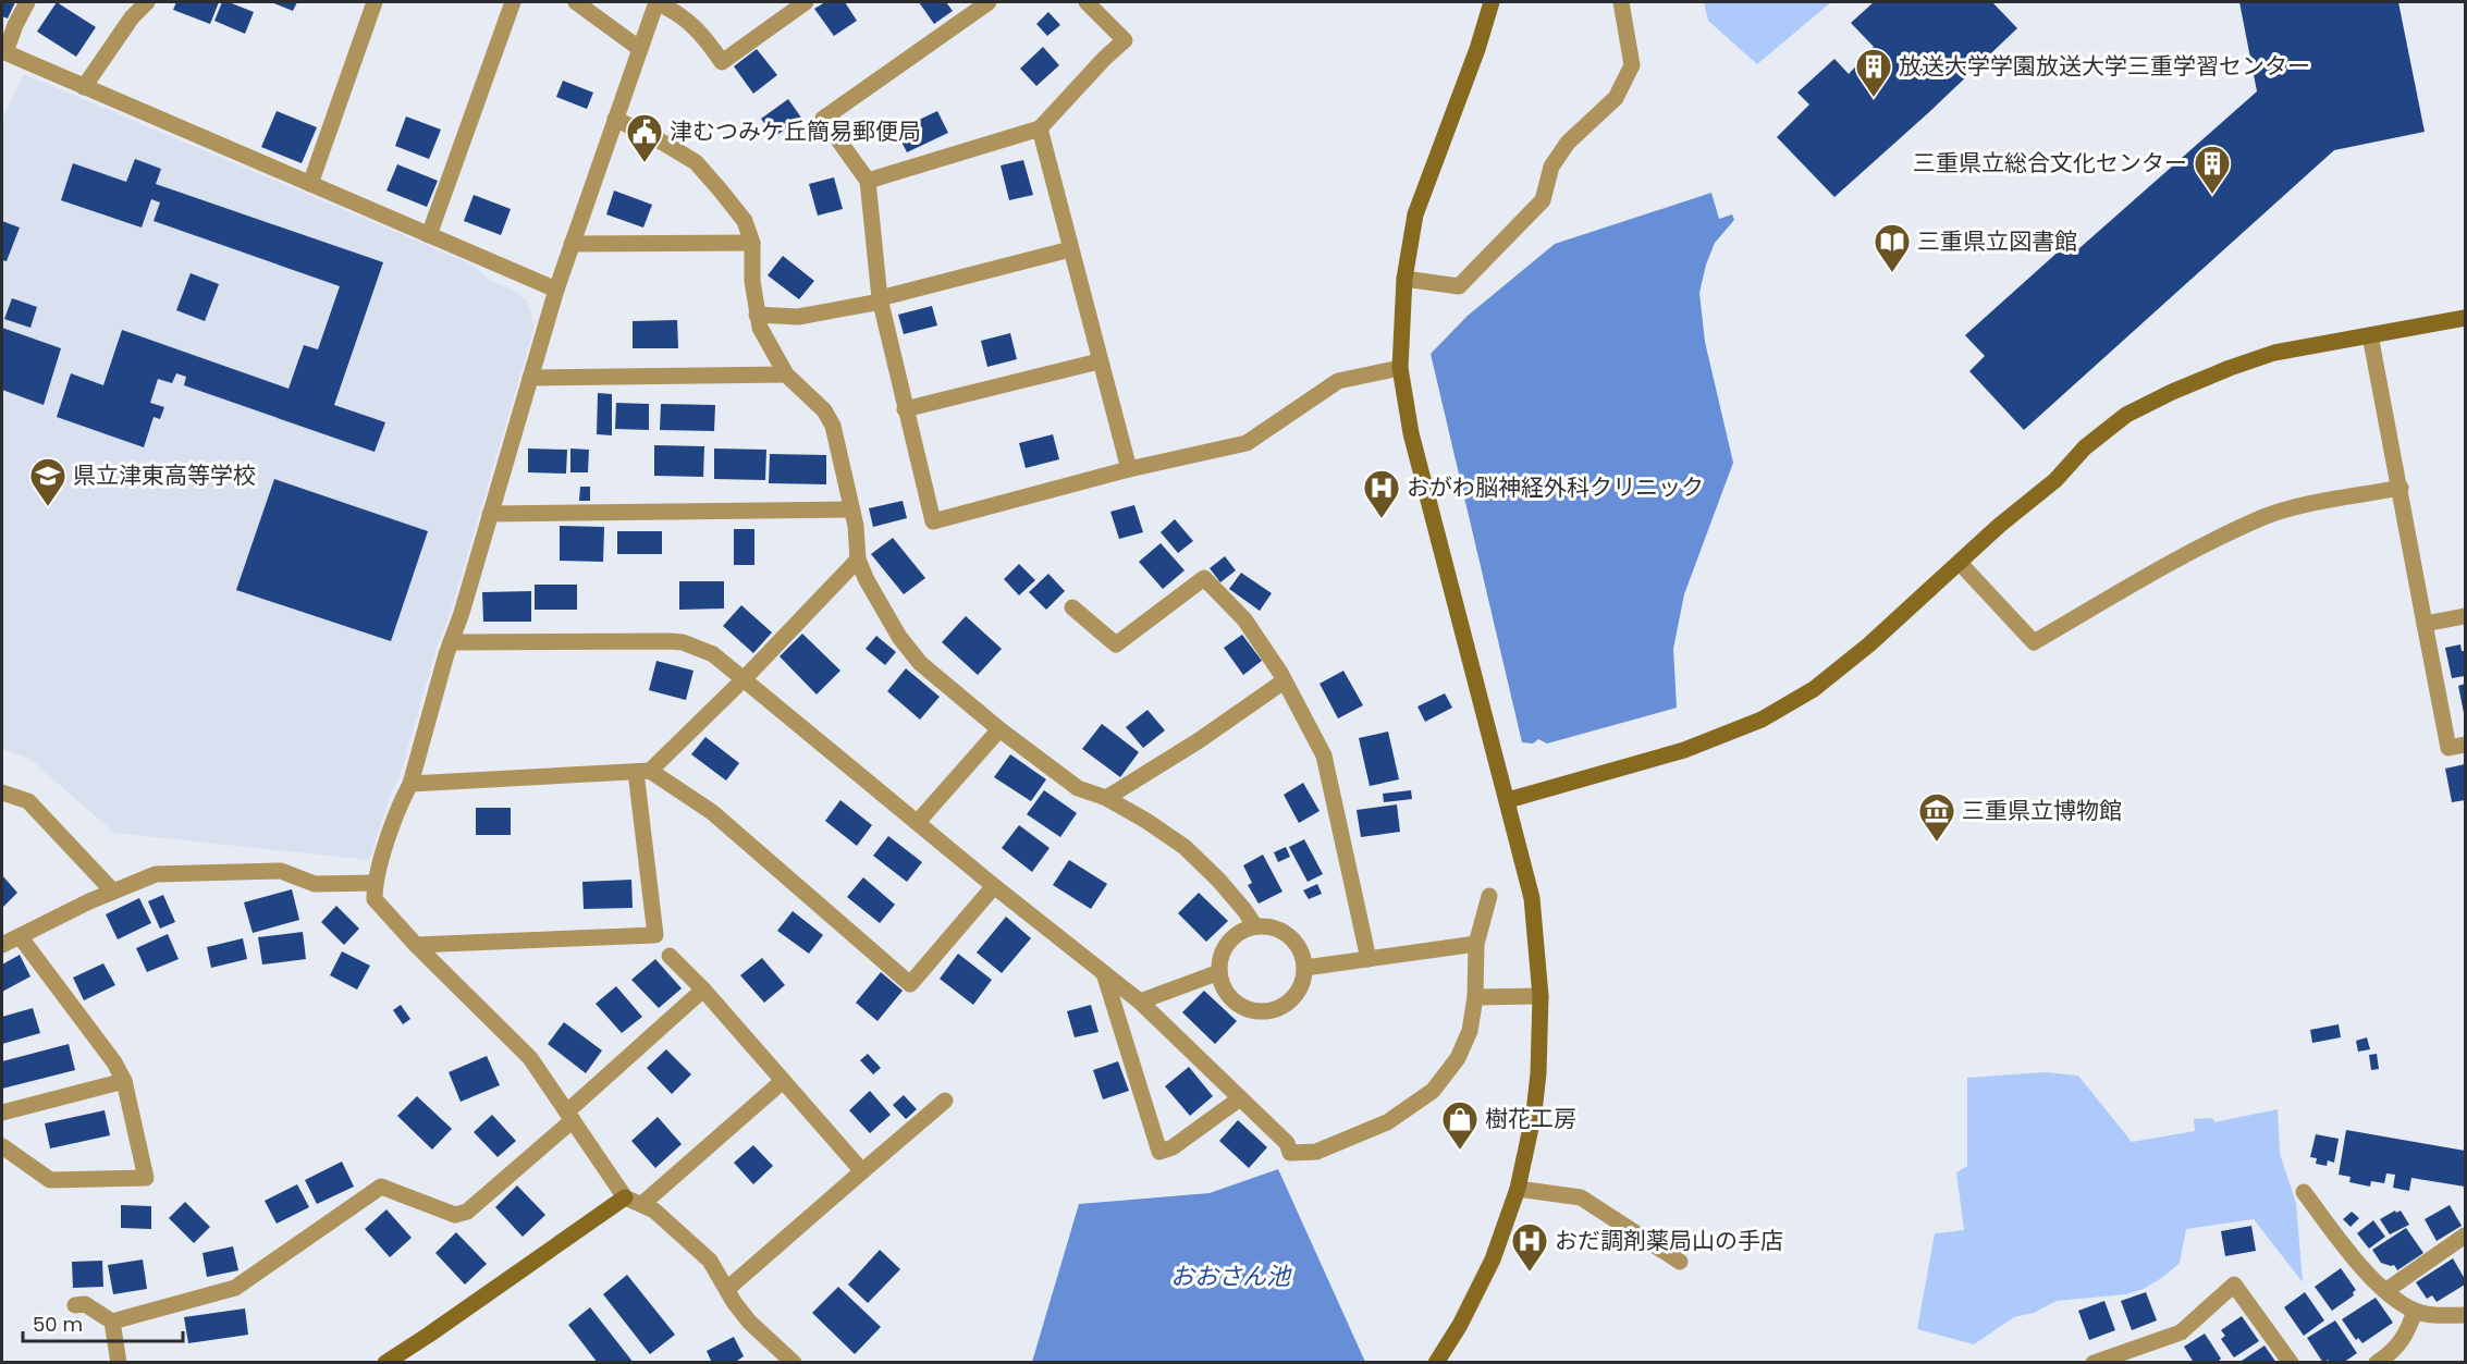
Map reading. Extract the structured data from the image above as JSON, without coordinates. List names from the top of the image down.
{
  "water": ["おおさん池"],
  "places": {
    "building": ["放送大学学園放送大学三重学習センター", "三重県立総合文化センター"],
    "public building": ["津むつみケ丘簡易郵便局"],
    "library": ["三重県立図書館"],
    "school or university": ["県立津東高等学校"],
    "hospital": ["おがわ脳神経外科クリニック", "おだ調剤薬局山の手店"],
    "museum": ["三重県立博物館"],
    "shop": ["樹花工房"]
  },
  "scale_bar": "50 m"
}
